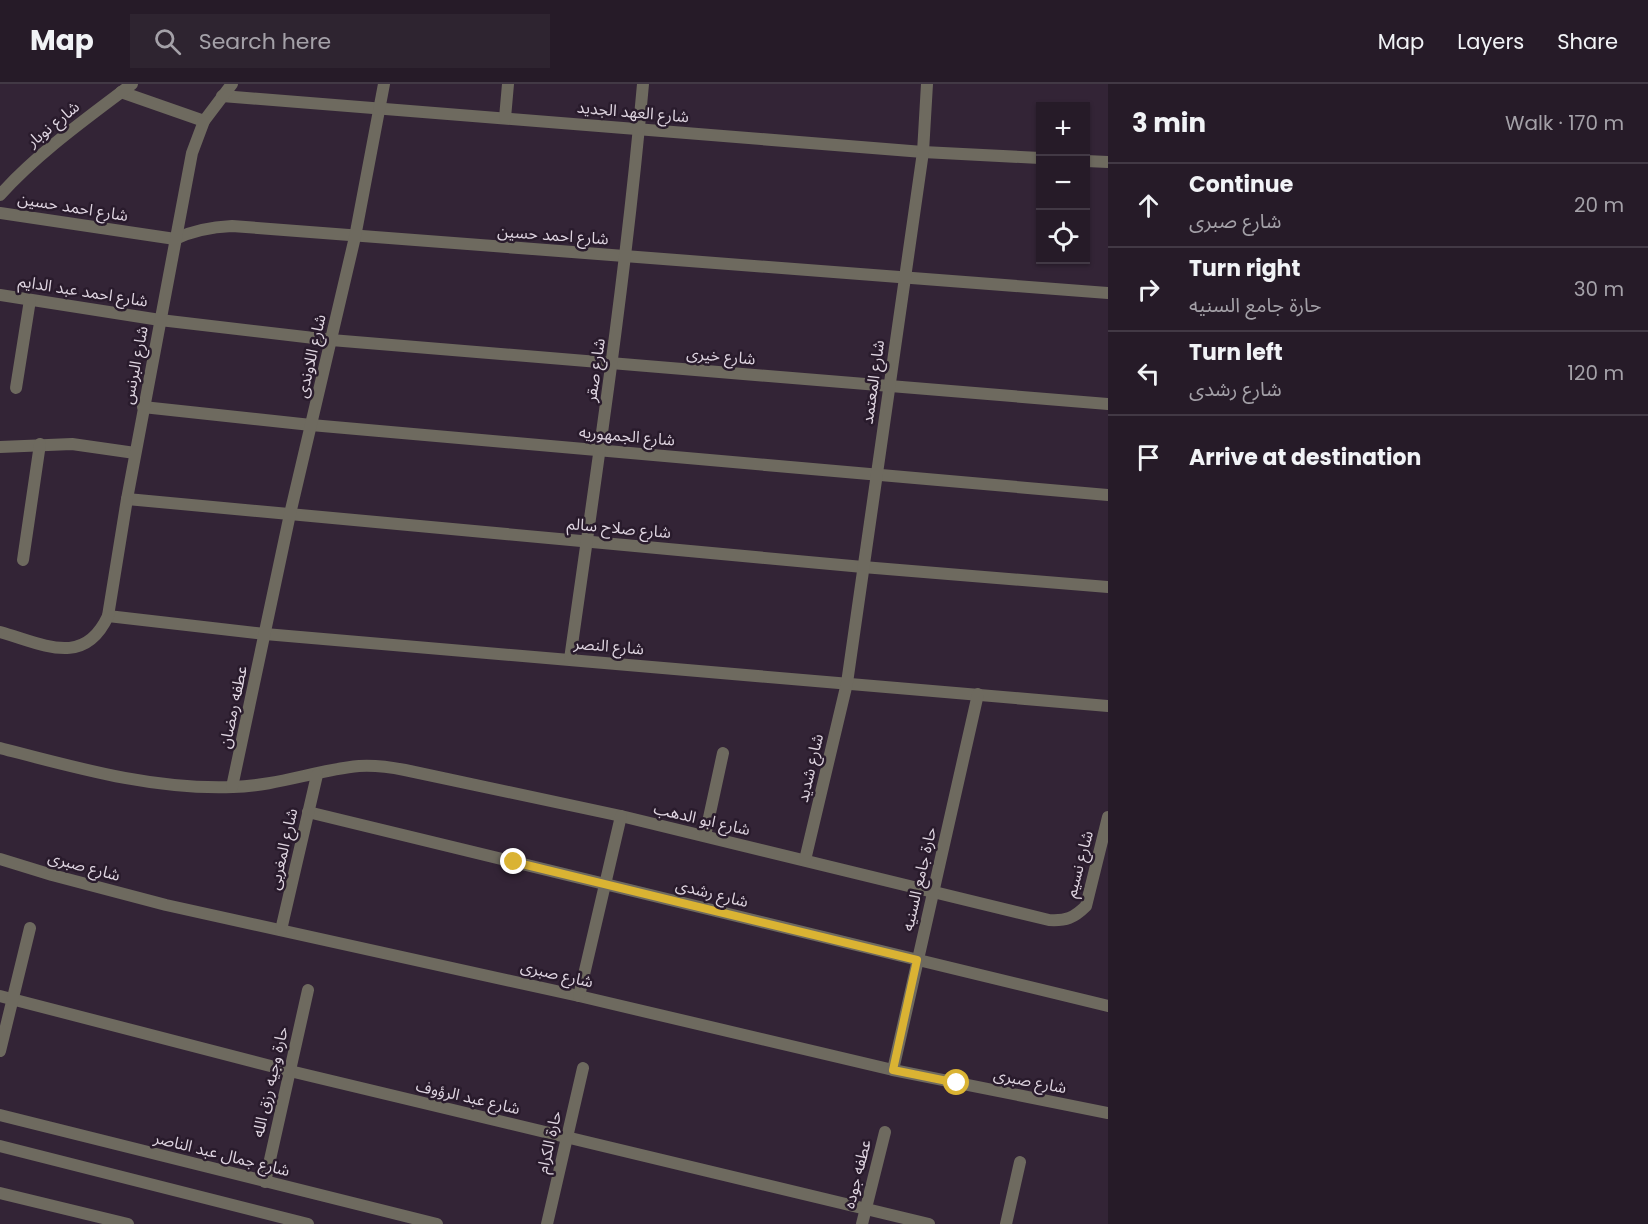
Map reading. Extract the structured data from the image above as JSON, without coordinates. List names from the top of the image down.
{
  "streets": {
    "street": [
      "شارع العهد الجديد",
      "شارع نوبار",
      "شارع احمد حسين",
      "شارع احمد عبد الدايم",
      "شارع اللاوندى",
      "شارع خيرى",
      "شارع البرنس",
      "شارع صقر",
      "شارع المعتمد",
      "شارع الجمهوريه",
      "شارع صلاح سالم",
      "شارع النصر",
      "عطفه رمضان",
      "شارع شديد",
      "شارع ابو الدهب",
      "شارع المغربى",
      "شارع نسيم",
      "شارع صبرى",
      "حارة جامع السنيه",
      "شارع رشدى",
      "حارة وجيه رزق الله",
      "شارع عبد الرؤوف",
      "حارة الكرام",
      "شارع جمال عبد الناصر",
      "عطفه جوده"
    ]
  },
  "crossings": [
    ["شارع العهد الجديد", "شارع اللاوندى"],
    ["شارع العهد الجديد", "شارع البرنس"],
    ["شارع العهد الجديد", "شارع صقر"],
    ["شارع العهد الجديد", "شارع المعتمد"],
    ["شارع احمد حسين", "شارع اللاوندى"],
    ["شارع احمد حسين", "شارع البرنس"],
    ["شارع احمد حسين", "شارع صقر"],
    ["شارع احمد حسين", "شارع المعتمد"],
    ["شارع احمد عبد الدايم", "شارع اللاوندى"],
    ["شارع احمد عبد الدايم", "شارع خيرى"],
    ["شارع احمد عبد الدايم", "شارع البرنس"],
    ["شارع اللاوندى", "شارع خيرى"],
    ["شارع اللاوندى", "شارع الجمهوريه"],
    ["شارع اللاوندى", "شارع صلاح سالم"],
    ["شارع اللاوندى", "شارع النصر"],
    ["شارع اللاوندى", "عطفه رمضان"],
    ["شارع خيرى", "شارع صقر"],
    ["شارع خيرى", "شارع المعتمد"],
    ["شارع البرنس", "شارع الجمهوريه"],
    ["شارع البرنس", "شارع صلاح سالم"],
    ["شارع البرنس", "شارع النصر"],
    ["شارع صقر", "شارع الجمهوريه"],
    ["شارع صقر", "شارع صلاح سالم"],
    ["شارع صقر", "شارع النصر"],
    ["شارع المعتمد", "شارع الجمهوريه"],
    ["شارع المعتمد", "شارع صلاح سالم"],
    ["شارع المعتمد", "شارع النصر"],
    ["شارع المعتمد", "شارع شديد"],
    ["شارع النصر", "عطفه رمضان"],
    ["شارع النصر", "شارع شديد"],
    ["شارع النصر", "حارة جامع السنيه"],
    ["عطفه رمضان", "شارع ابو الدهب"],
    ["شارع شديد", "شارع ابو الدهب"],
    ["شارع ابو الدهب", "شارع المغربى"],
    ["شارع ابو الدهب", "شارع نسيم"],
    ["شارع ابو الدهب", "حارة جامع السنيه"],
    ["شارع المغربى", "شارع صبرى"],
    ["شارع المغربى", "شارع رشدى"],
    ["شارع صبرى", "حارة جامع السنيه"],
    ["حارة جامع السنيه", "شارع رشدى"],
    ["حارة وجيه رزق الله", "شارع عبد الرؤوف"],
    ["حارة وجيه رزق الله", "شارع جمال عبد الناصر"],
    ["شارع عبد الرؤوف", "حارة الكرام"],
    ["شارع عبد الرؤوف", "عطفه جوده"]
  ],
  "page": {
    "header": "Map",
    "search": "Search here",
    "nav": ["Map", "Layers", "Share"],
    "heading": ["3 min", "Walk · 170 m"],
    "map_buttons": ["+", "−"],
    "list": [
      ["Continue", "شارع صبرى", "20 m"],
      ["Turn right", "حارة جامع السنيه", "30 m"],
      ["Turn left", "شارع رشدى", "120 m"],
      "Arrive at destination"
    ]
  }
}
